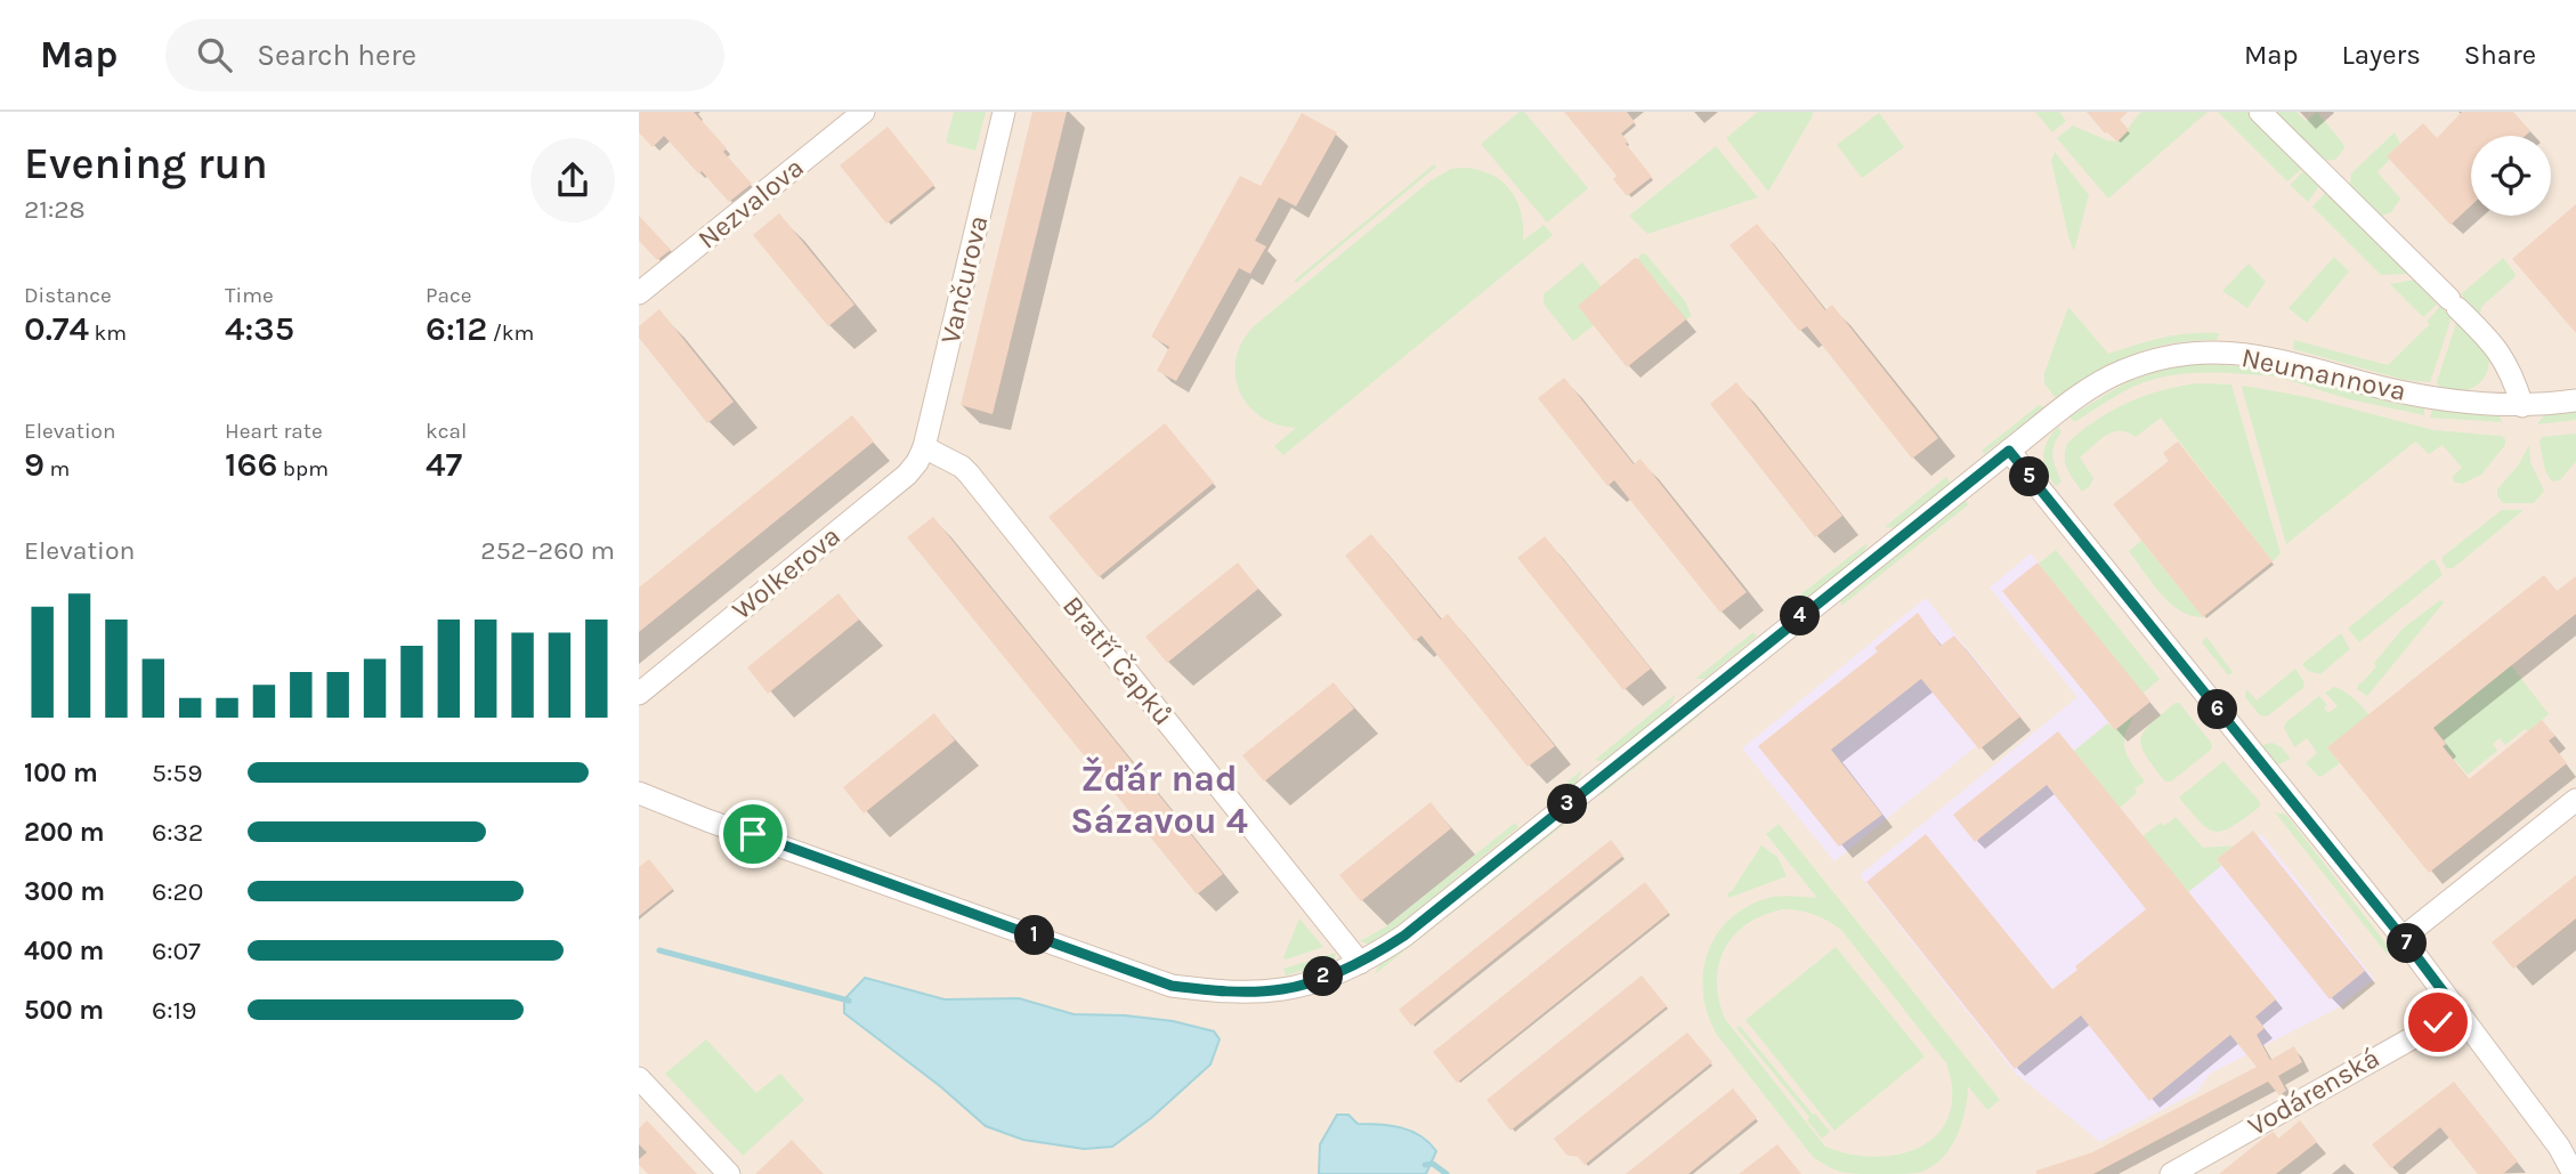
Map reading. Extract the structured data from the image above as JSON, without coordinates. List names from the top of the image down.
{
  "streets": {
    "street": [
      "Nezvalova",
      "Vančurova",
      "Neumannova",
      "Wolkerova",
      "Bratří Čapků",
      "Vodárenská"
    ]
  },
  "crossings": [
    ["Vančurova", "Wolkerova"],
    ["Vančurova", "Bratří Čapků"],
    ["Neumannova", "Bratří Čapků"],
    ["Wolkerova", "Bratří Čapků"]
  ],
  "districts": ["Žďár nad Sázavou 4"],
  "page": {
    "header": "Map",
    "search": "Search here",
    "nav": ["Map", "Layers", "Share"],
    "heading": ["Evening run", "21:28"],
    "stats": [
      ["Distance", "0.74 km"],
      ["Time", "4:35"],
      ["Pace", "6:12 /km"],
      ["Elevation", "9 m"],
      ["Heart rate", "166 bpm"],
      ["kcal", "47"]
    ],
    "pins": [
      "5",
      "4",
      "6",
      "3",
      "1",
      "7",
      "2"
    ],
    "chart": ["Elevation", "252–260 m"],
    "list": [
      {
        "name": "100 m",
        "note": "5:59"
      },
      {
        "name": "200 m",
        "note": "6:32"
      },
      {
        "name": "300 m",
        "note": "6:20"
      },
      {
        "name": "400 m",
        "note": "6:07"
      },
      {
        "name": "500 m",
        "note": "6:19"
      }
    ]
  }
}
